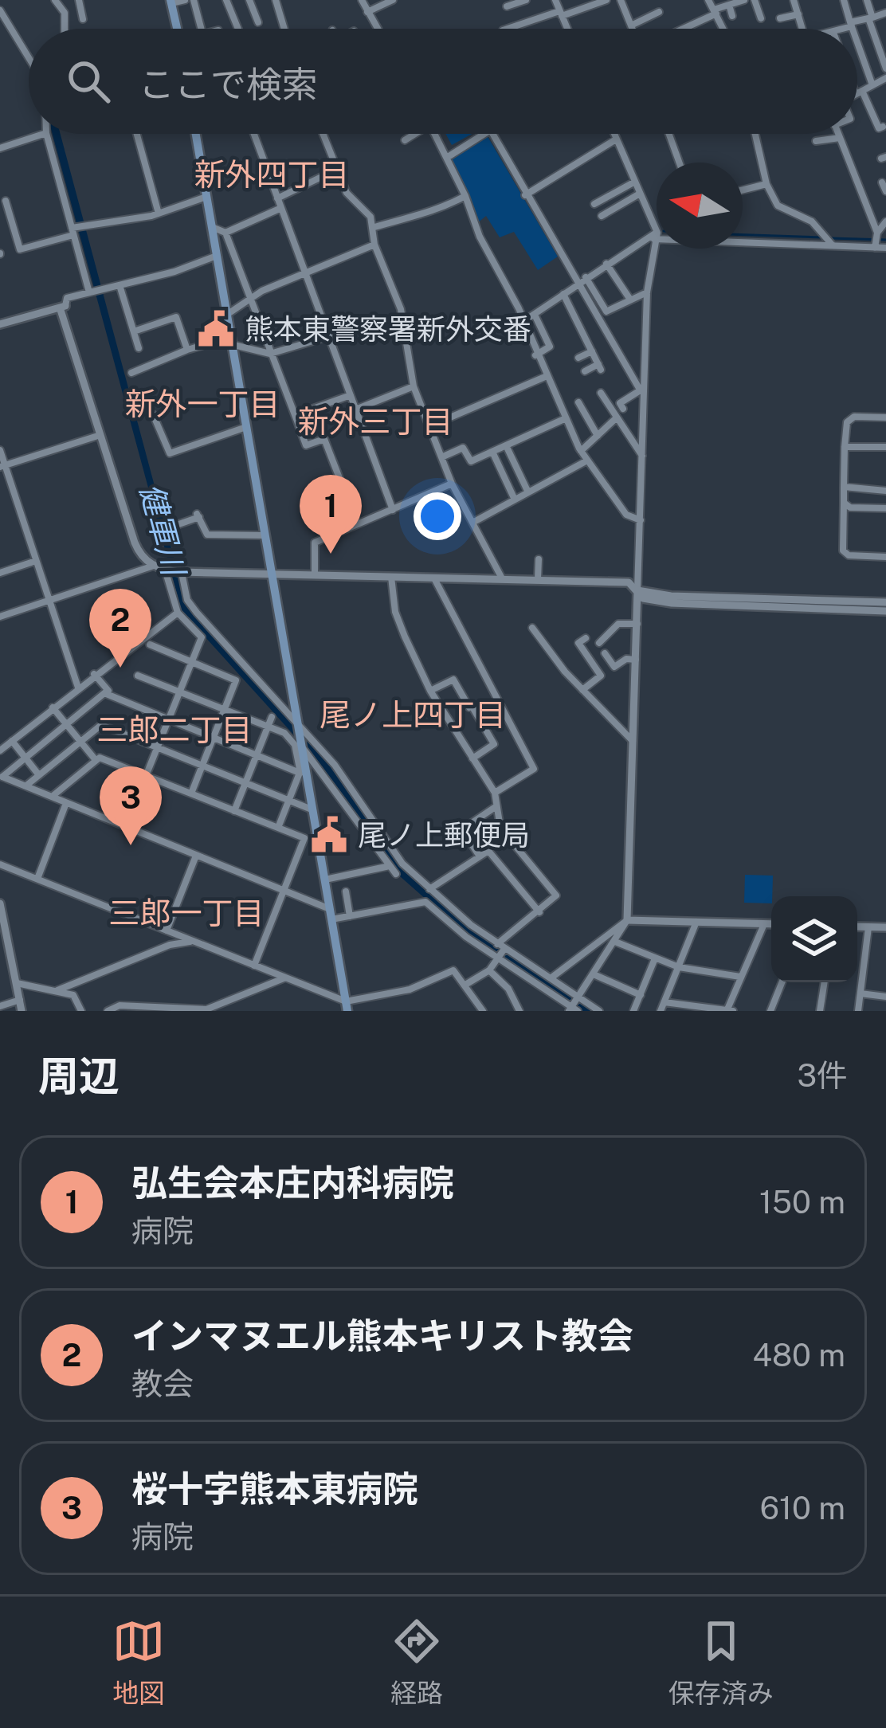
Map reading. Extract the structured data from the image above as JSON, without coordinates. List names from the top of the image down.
{
  "districts": [
    "新外四丁目",
    "新外一丁目",
    "新外三丁目",
    "尾ノ上四丁目",
    "三郎二丁目",
    "三郎一丁目"
  ],
  "water": ["健軍川"],
  "places": {
    "public building": ["熊本東警察署新外交番", "尾ノ上郵便局"]
  },
  "north": "left",
  "page": {
    "search": "ここで検索",
    "pins": ["1", "2", "3"],
    "heading": ["周辺", "3件"],
    "list": [
      {
        "mark": "1",
        "name": "弘生会本庄内科病院",
        "note": "病院",
        "value": "150 m"
      },
      {
        "mark": "2",
        "name": "インマヌエル熊本キリスト教会",
        "note": "教会",
        "value": "480 m"
      },
      {
        "mark": "3",
        "name": "桜十字熊本東病院",
        "note": "病院",
        "value": "610 m"
      }
    ],
    "nav": ["地図", "経路", "保存済み"]
  }
}
